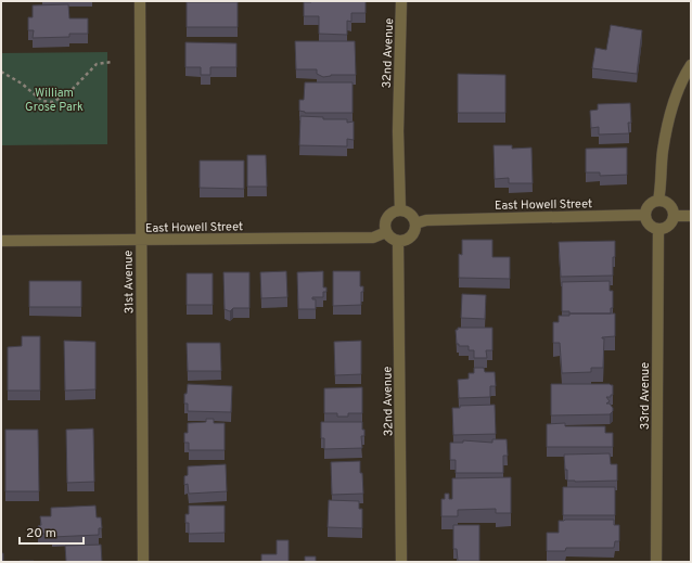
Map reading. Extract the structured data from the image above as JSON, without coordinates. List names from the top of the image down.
{
  "streets": {
    "street": [
      "32nd Avenue",
      "East Howell Street",
      "31st Avenue",
      "33rd Avenue"
    ]
  },
  "crossings": [
    ["32nd Avenue", "East Howell Street"],
    ["East Howell Street", "31st Avenue"],
    ["East Howell Street", "33rd Avenue"]
  ],
  "parks": ["William Grose Park"],
  "scale_bar": "20 m"
}
